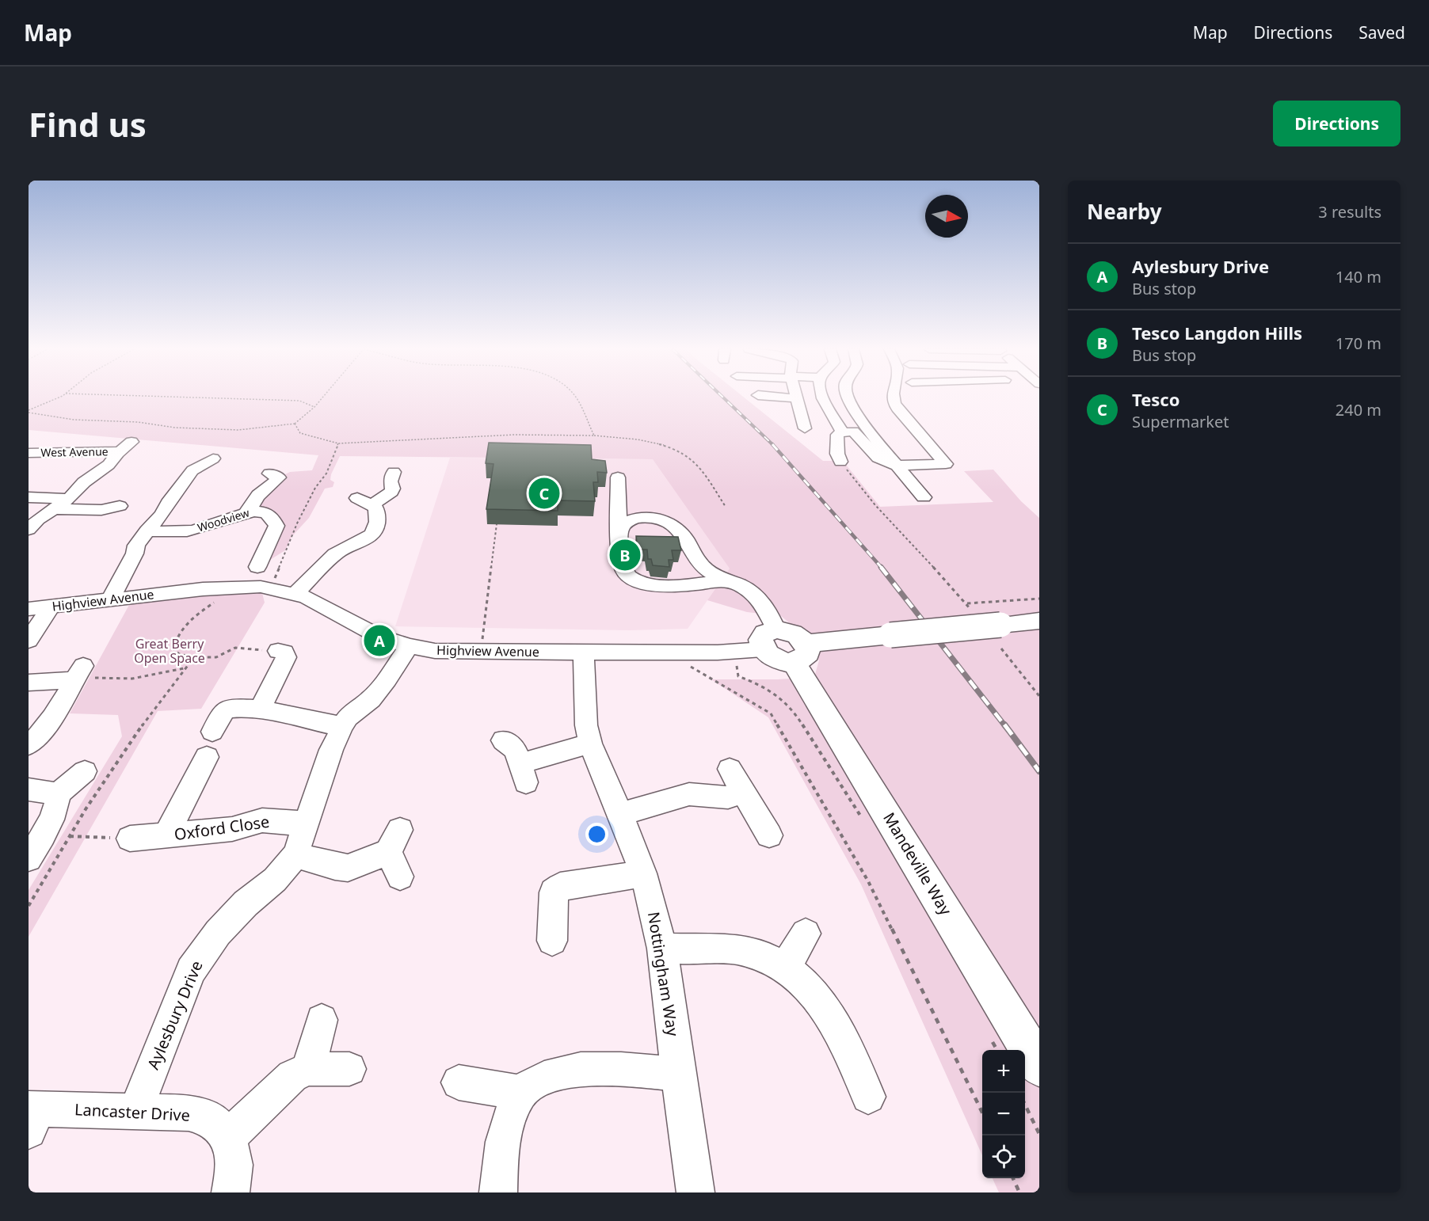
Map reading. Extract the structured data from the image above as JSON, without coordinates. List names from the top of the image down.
{
  "streets": {
    "main road": ["Mandeville Way"],
    "street": [
      "West Avenue",
      "Woodview",
      "Highview Avenue",
      "Oxford Close",
      "Nottingham Way",
      "Aylesbury Drive",
      "Lancaster Drive"
    ]
  },
  "crossings": [
    ["Highview Avenue", "Nottingham Way"],
    ["Highview Avenue", "Aylesbury Drive"],
    ["Oxford Close", "Aylesbury Drive"],
    ["Aylesbury Drive", "Lancaster Drive"]
  ],
  "parks": ["Great Berry Open Space"],
  "north": "right",
  "page": {
    "header": "Map",
    "nav": ["Map", "Directions", "Saved"],
    "buttons": "Directions",
    "title": "Find us",
    "heading": ["Nearby", "3 results"],
    "list": [
      {
        "mark": "A",
        "name": "Aylesbury Drive",
        "note": "Bus stop",
        "value": "140 m"
      },
      {
        "mark": "B",
        "name": "Tesco Langdon Hills",
        "note": "Bus stop",
        "value": "170 m"
      },
      {
        "mark": "C",
        "name": "Tesco",
        "note": "Supermarket",
        "value": "240 m"
      }
    ],
    "pins": ["C", "B", "A"],
    "map_buttons": ["+", "−"]
  }
}
